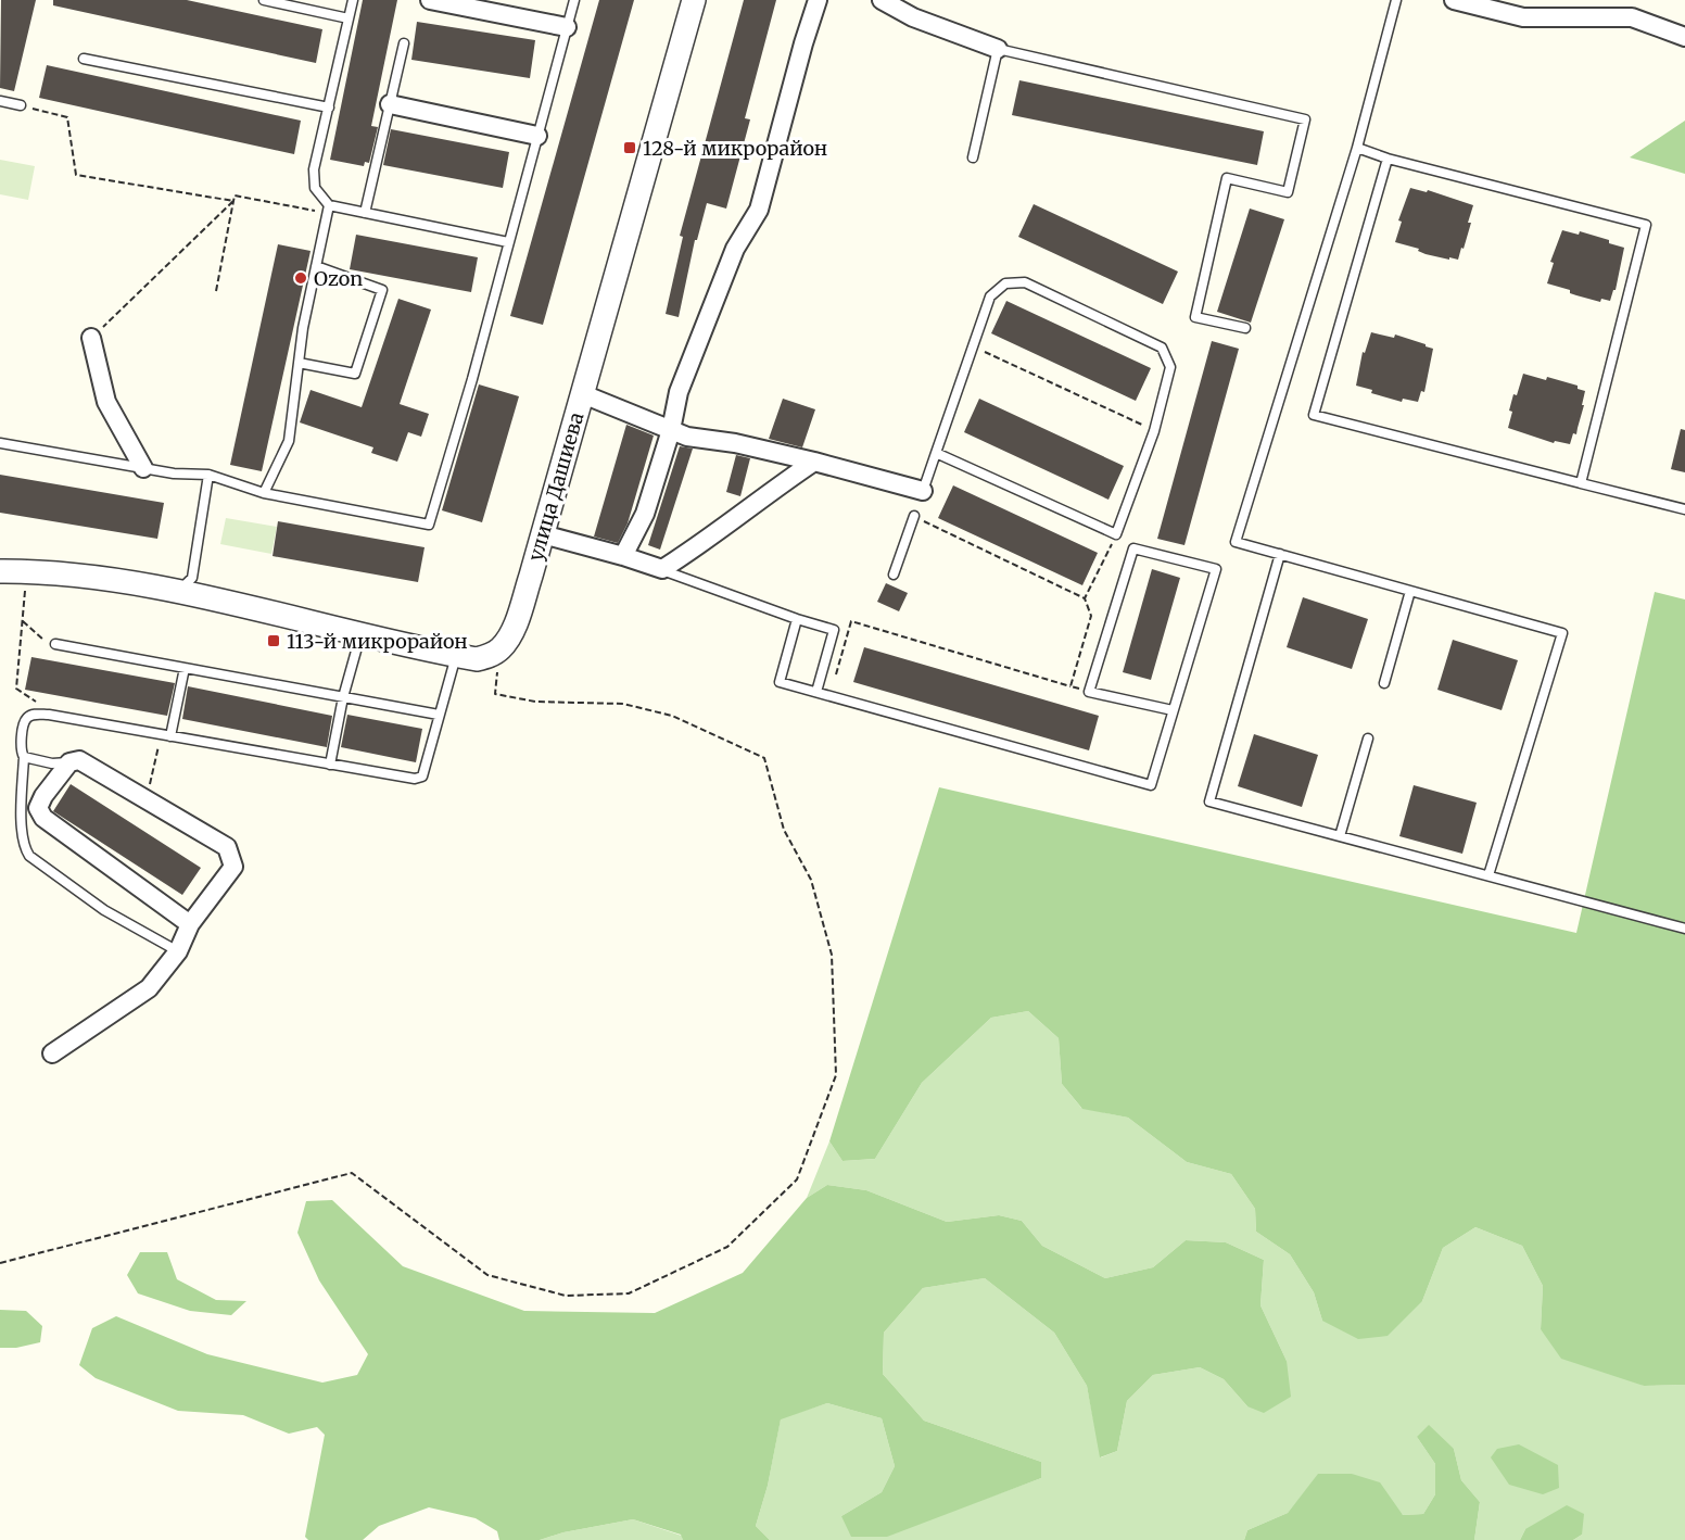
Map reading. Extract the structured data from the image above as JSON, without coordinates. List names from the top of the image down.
{
  "streets": {
    "street": ["улица Дашиева"]
  },
  "places": {
    "transit": ["128-й микрорайон", "113-й микрорайон"],
    "other": ["Ozon"]
  }
}
